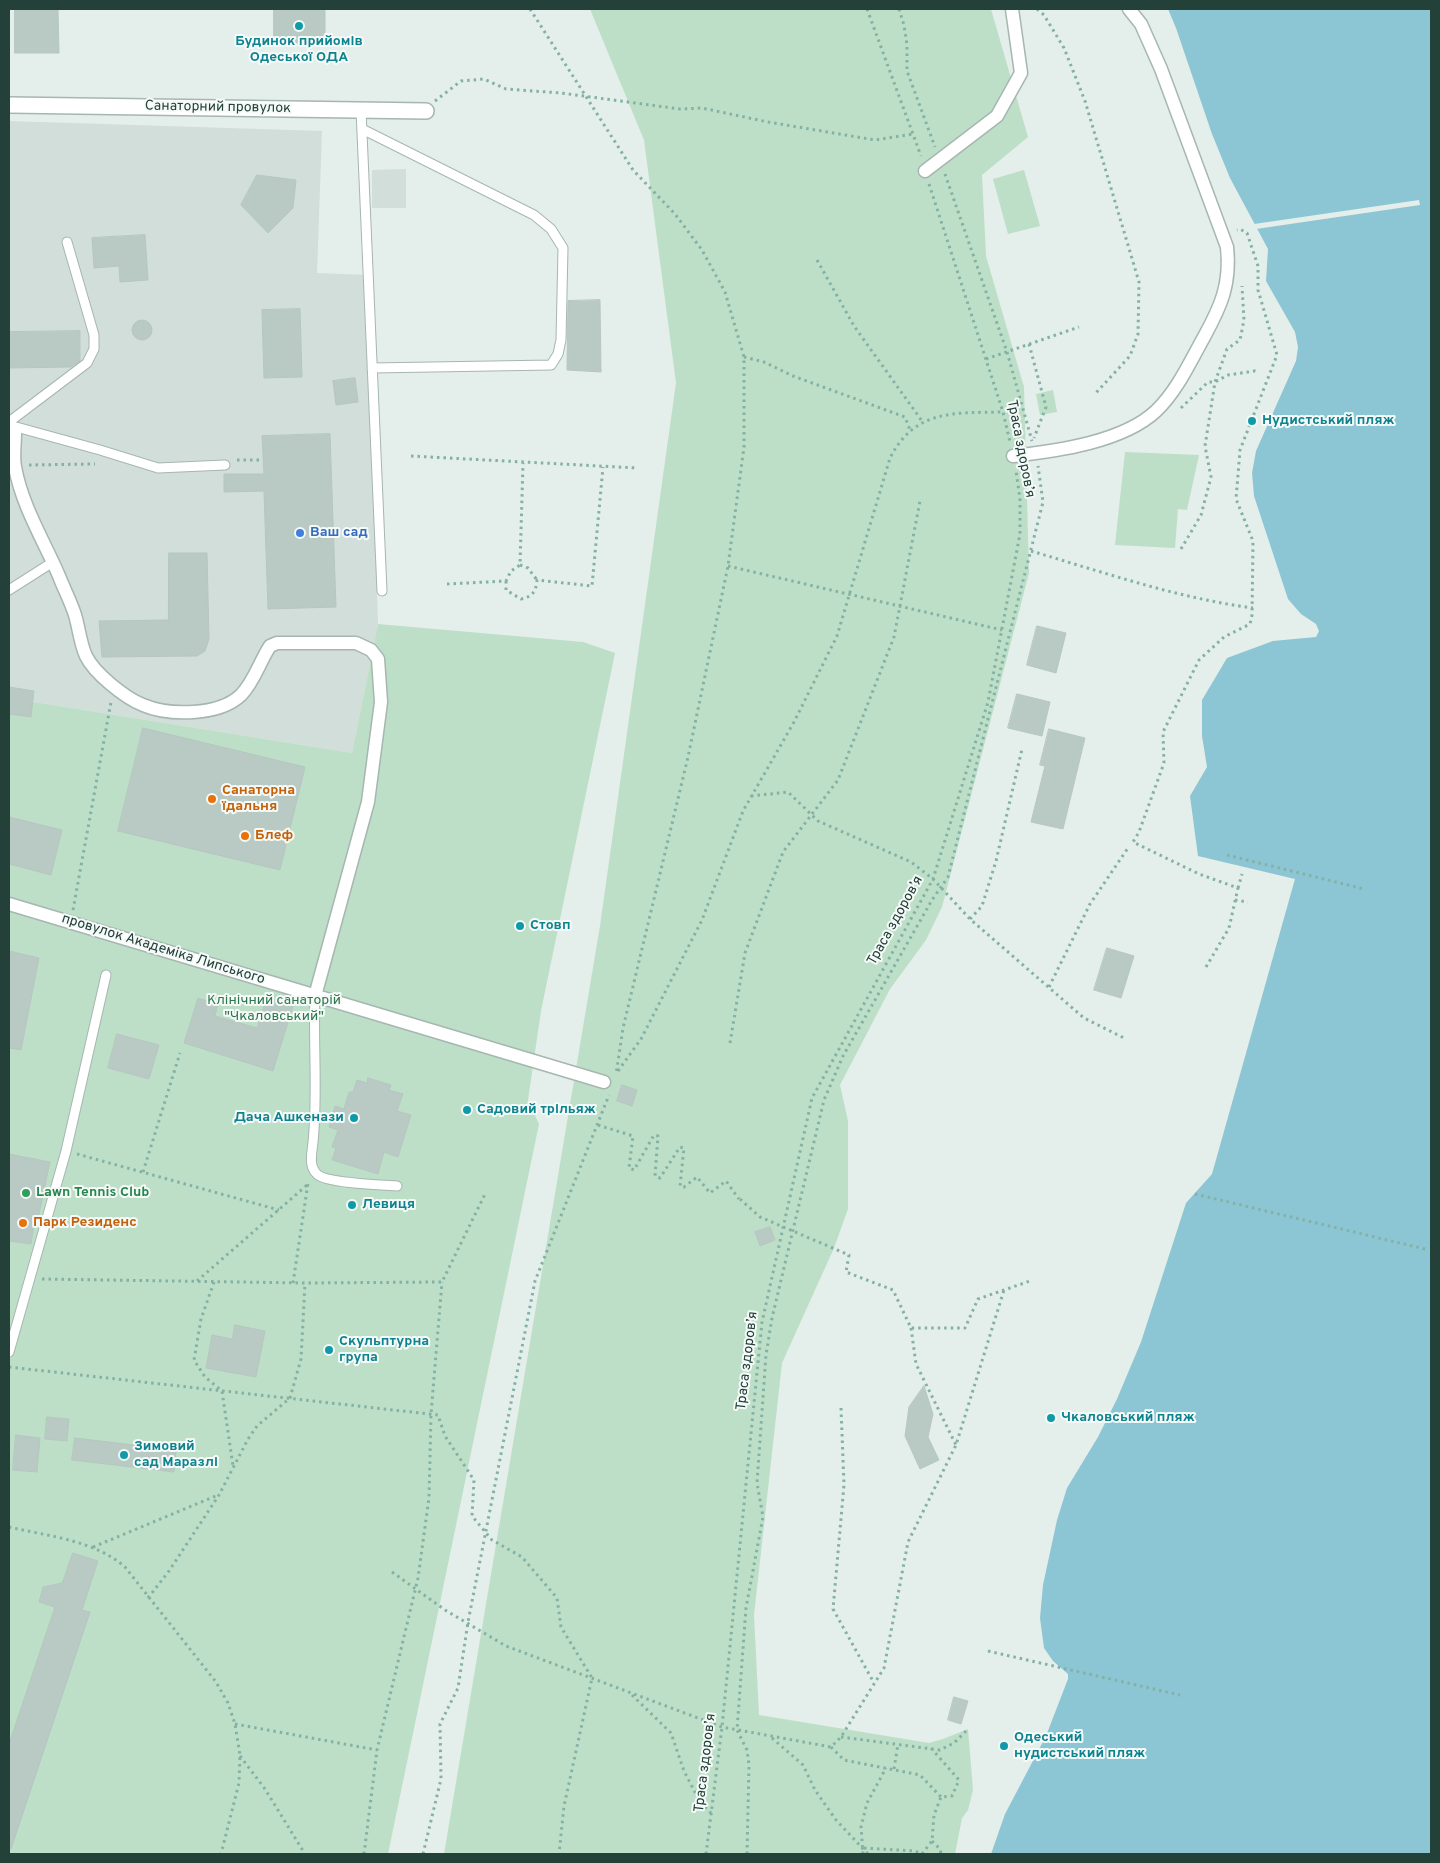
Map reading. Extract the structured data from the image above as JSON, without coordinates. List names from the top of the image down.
{
  "streets": {
    "street": ["Санаторний провулок", "провулок Академіка Липського"],
    "path": ["Траса здоров’я"]
  },
  "parks": ["Клінічний санаторій \"Чкаловський\""],
  "places": [
    "Будинок прийомів Одеської ОДА",
    "Нудистський пляж",
    "Ваш сад",
    "Санаторна їдальня",
    "Блеф",
    "Стовп",
    "Садовий трільяж",
    "Дача Ашкенази",
    "Lawn Tennis Club",
    "Левиця",
    "Парк Резиденс",
    "Скульптурна група",
    "Чкаловський пляж",
    "Зимовий сад Маразлі",
    "Одеський нудистський пляж"
  ]
}
